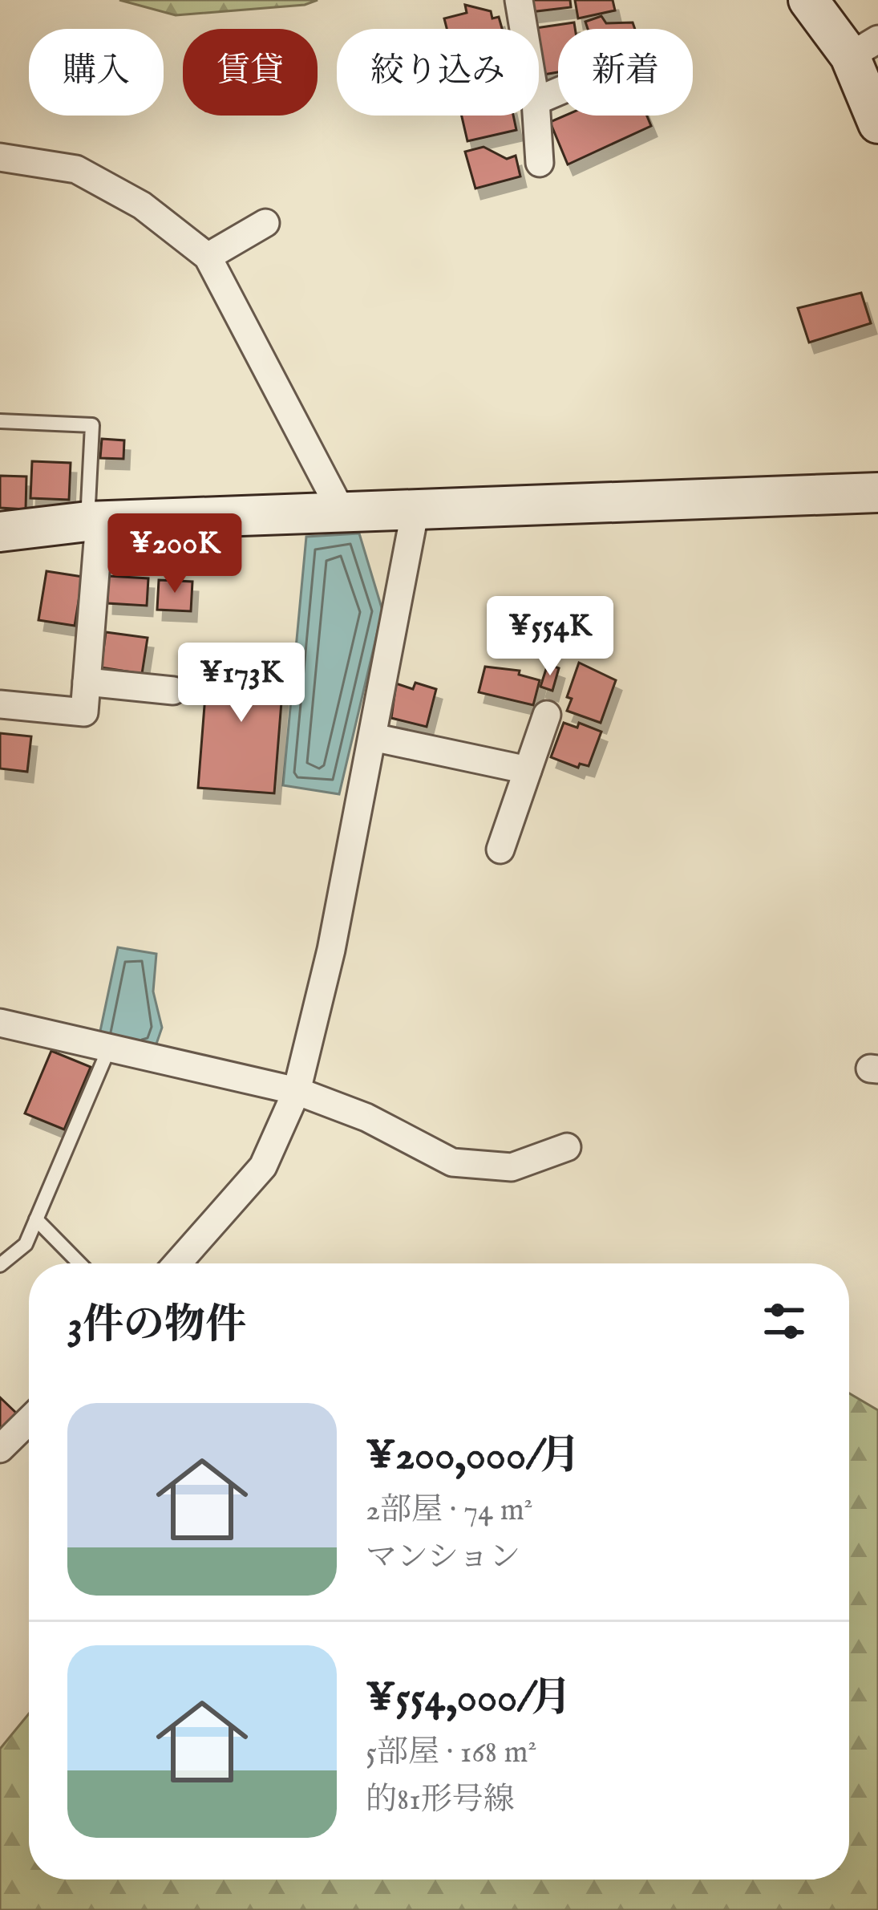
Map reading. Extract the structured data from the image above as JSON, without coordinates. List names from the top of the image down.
{
  "page": {
    "chip": [
      "購入",
      "賃貸",
      "絞り込み",
      "新着"
    ],
    "price": ["¥200K", "¥554K", "¥173K"],
    "heading": "3件の物件",
    "list": [
      {
        "name": "¥200,000/月",
        "note": "2部屋 · 74 m² · マンション"
      },
      {
        "name": "¥554,000/月",
        "note": "5部屋 · 168 m² · 的81形号線"
      }
    ]
  }
}
